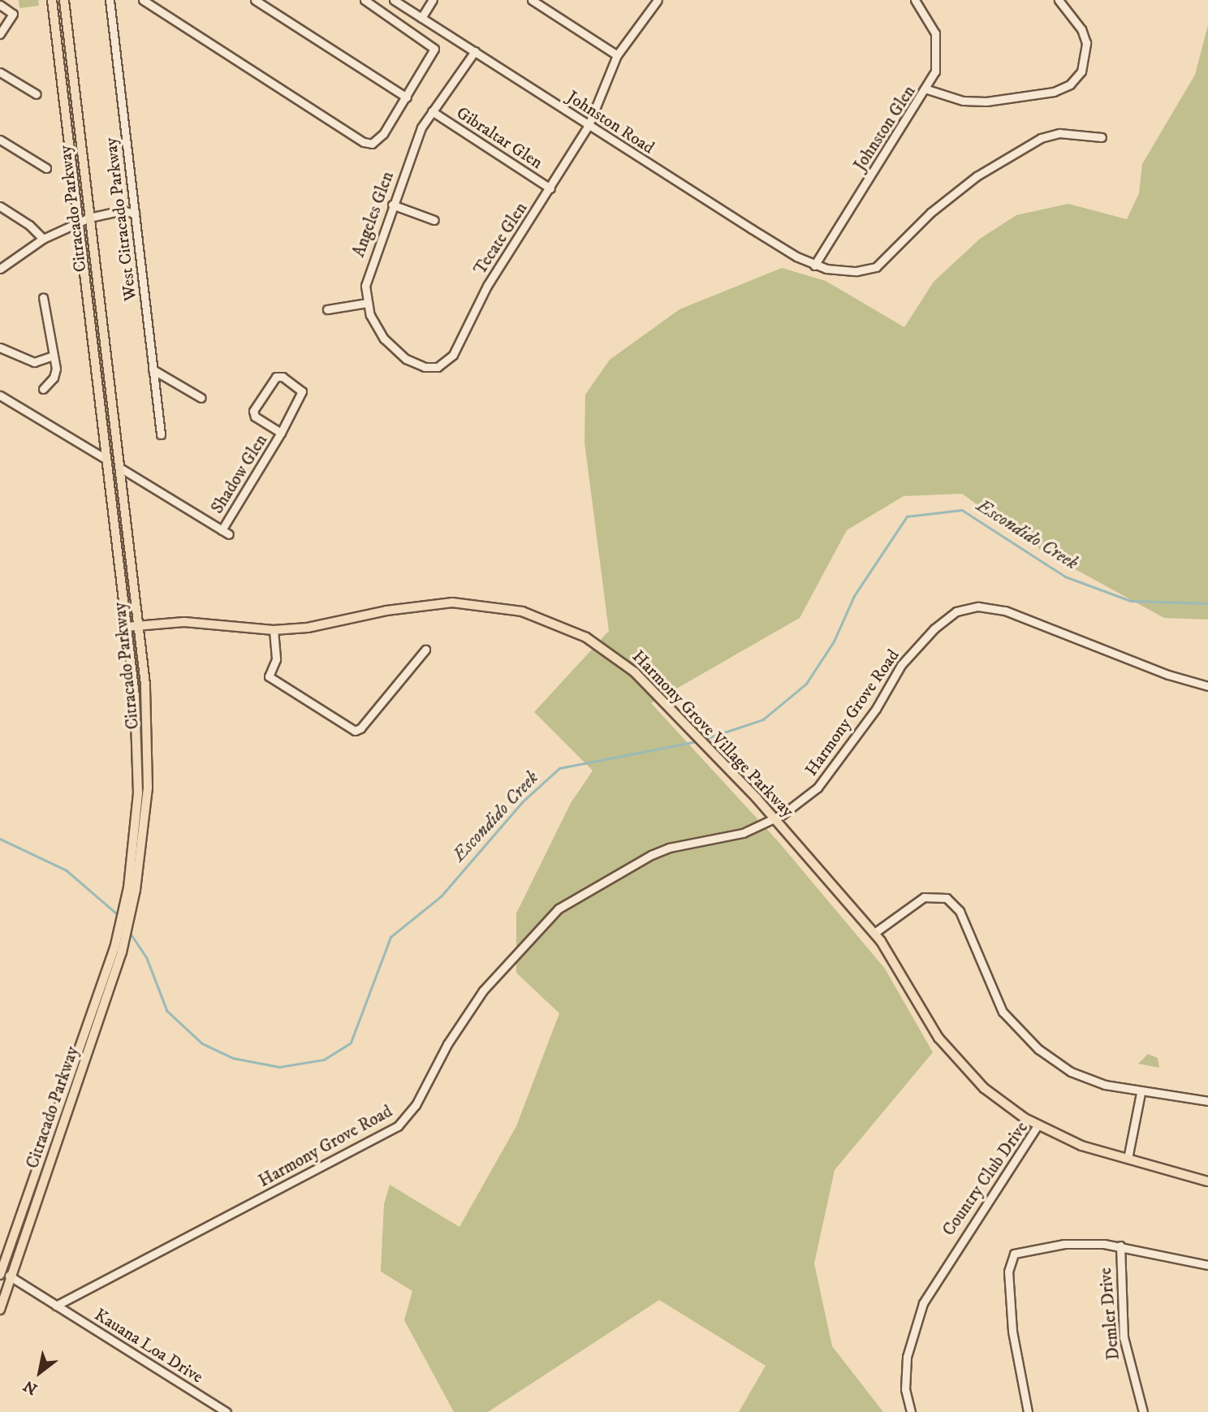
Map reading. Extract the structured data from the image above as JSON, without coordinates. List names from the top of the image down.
{
  "streets": {
    "main road": ["Citracado Parkway", "Harmony Grove Village Parkway", "Country Club Drive"],
    "street": [
      "Johnston Road",
      "Johnston Glen",
      "Gibraltar Glen",
      "Angeles Glen",
      "West Citracado Parkway",
      "Tecate Glen",
      "Shadow Glen",
      "Harmony Grove Road",
      "Demler Drive",
      "Kauana Loa Drive"
    ]
  },
  "crossings": [
    ["Johnston Road", "Johnston Glen"],
    ["Johnston Road", "Angeles Glen"],
    ["Johnston Road", "Tecate Glen"],
    ["Gibraltar Glen", "Angeles Glen"],
    ["Gibraltar Glen", "Tecate Glen"],
    ["Citracado Parkway", "Harmony Grove Village Parkway"],
    ["Angeles Glen", "Tecate Glen"],
    ["Harmony Grove Road", "Harmony Grove Village Parkway"],
    ["Harmony Grove Road", "Kauana Loa Drive"],
    ["Harmony Grove Village Parkway", "Country Club Drive"]
  ],
  "water": ["Escondido Creek"],
  "north": "bottom left"
}
